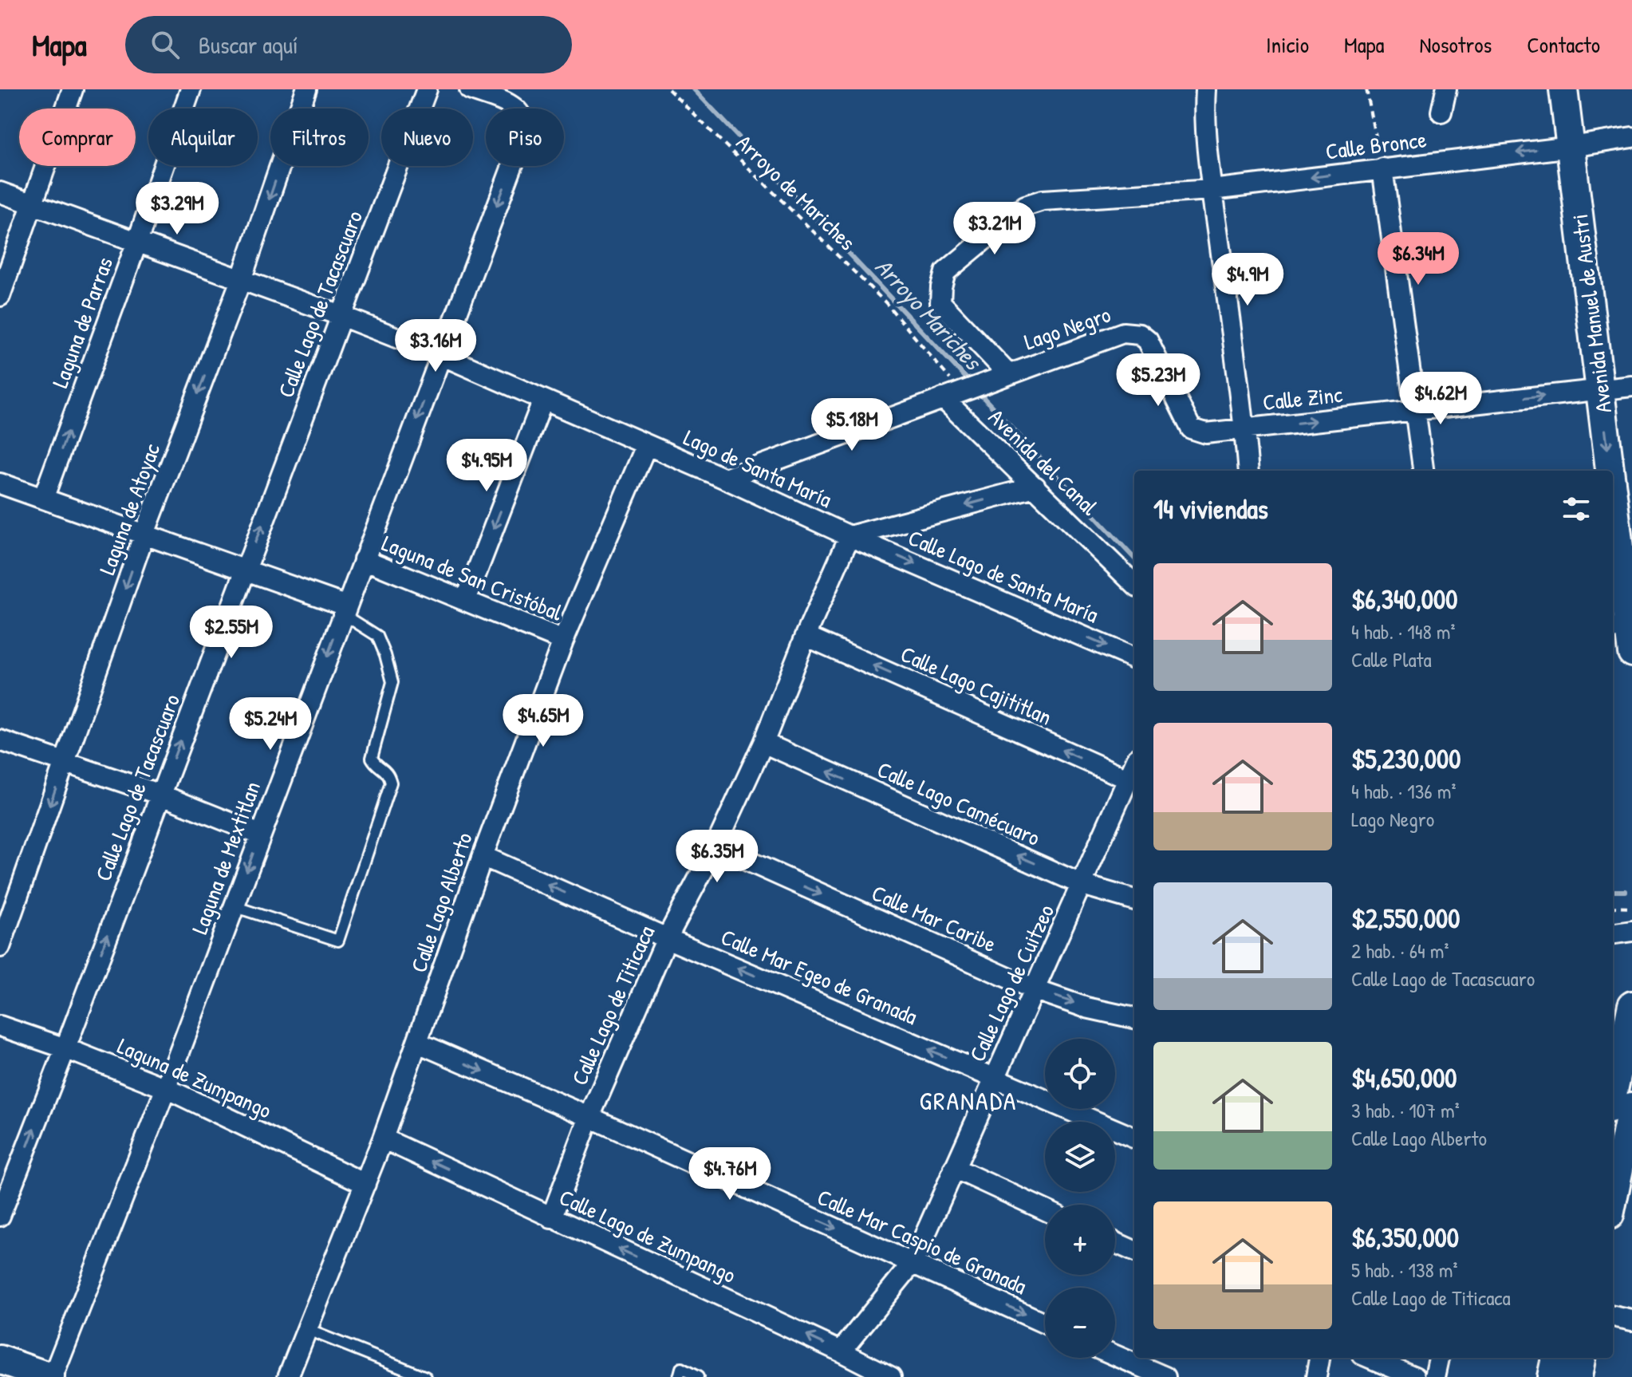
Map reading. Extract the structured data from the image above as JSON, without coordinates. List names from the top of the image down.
{
  "streets": {
    "main road": ["Avenida Manuel de Austri"],
    "street": [
      "Calle Bronce",
      "Calle Lago de Tacascuaro",
      "Laguna de Parras",
      "Lago Negro",
      "Calle Zinc",
      "Avenida del Canal",
      "Lago de Santa María",
      "Laguna de Atoyac",
      "Calle Lago de Santa María",
      "Laguna de San Cristóbal",
      "Calle Lago Cajititlan",
      "Calle Lago Camécuaro",
      "Laguna de Mextitlan",
      "Calle Lago Alberto",
      "Calle Mar Caribe",
      "Calle Mar Egeo de Granada",
      "Calle Lago de Cuitzeo",
      "Calle Lago de Titicaca",
      "Laguna de Zumpango",
      "Calle Lago de Zumpango",
      "Calle Mar Caspio de Granada"
    ],
    "path": ["Arroyo de Mariches"]
  },
  "crossings": [
    ["Calle Bronce", "Avenida Manuel de Austri"],
    ["Calle Bronce", "Lago Negro"],
    ["Arroyo de Mariches", "Lago Negro"],
    ["Arroyo de Mariches", "Avenida del Canal"],
    ["Calle Lago de Tacascuaro", "Lago de Santa María"],
    ["Calle Lago de Tacascuaro", "Laguna de Zumpango"],
    ["Avenida Manuel de Austri", "Calle Zinc"],
    ["Laguna de Parras", "Lago de Santa María"],
    ["Lago Negro", "Calle Zinc"],
    ["Lago Negro", "Avenida del Canal"],
    ["Lago Negro", "Lago de Santa María"],
    ["Lago de Santa María", "Laguna de Atoyac"],
    ["Lago de Santa María", "Calle Lago de Santa María"],
    ["Lago de Santa María", "Laguna de Mextitlan"],
    ["Lago de Santa María", "Calle Lago Alberto"],
    ["Lago de Santa María", "Calle Lago de Titicaca"],
    ["Calle Lago de Santa María", "Calle Lago de Titicaca"],
    ["Laguna de San Cristóbal", "Laguna de Mextitlan"],
    ["Laguna de San Cristóbal", "Calle Lago Alberto"],
    ["Calle Lago Cajititlan", "Calle Lago de Cuitzeo"],
    ["Calle Lago Cajititlan", "Calle Lago de Titicaca"],
    ["Calle Lago Camécuaro", "Calle Lago de Cuitzeo"],
    ["Calle Lago Camécuaro", "Calle Lago de Titicaca"],
    ["Laguna de Mextitlan", "Laguna de Zumpango"],
    ["Calle Lago Alberto", "Calle Mar Egeo de Granada"],
    ["Calle Lago Alberto", "Laguna de Zumpango"],
    ["Calle Lago Alberto", "Calle Lago de Zumpango"],
    ["Calle Lago Alberto", "Calle Mar Caspio de Granada"],
    ["Calle Mar Caribe", "Calle Lago de Cuitzeo"],
    ["Calle Mar Caribe", "Calle Lago de Titicaca"],
    ["Calle Mar Egeo de Granada", "Calle Lago de Cuitzeo"],
    ["Calle Mar Egeo de Granada", "Calle Lago de Titicaca"],
    ["Calle Lago de Cuitzeo", "Calle Lago de Zumpango"],
    ["Calle Lago de Cuitzeo", "Calle Mar Caspio de Granada"],
    ["Calle Lago de Titicaca", "Calle Lago de Zumpango"],
    ["Calle Lago de Titicaca", "Calle Mar Caspio de Granada"]
  ],
  "one_way": [
    "Calle Bronce",
    "Calle Lago de Tacascuaro",
    "Calle Zinc",
    "Laguna de Atoyac",
    "Calle Lago de Santa María",
    "Calle Lago Cajititlan",
    "Calle Lago Camécuaro",
    "Laguna de Mextitlan",
    "Calle Mar Caribe",
    "Calle Mar Egeo de Granada",
    "Calle Lago de Zumpango",
    "Calle Mar Caspio de Granada"
  ],
  "districts": ["GRANADA"],
  "water": ["Arroyo Mariches"],
  "page": {
    "header": "Mapa",
    "search": "Buscar aquí",
    "nav": [
      "Inicio",
      "Mapa",
      "Nosotros",
      "Contacto"
    ],
    "chip": [
      "Comprar",
      "Alquilar",
      "Filtros",
      "Nuevo",
      "Piso"
    ],
    "price": [
      "$3.29M",
      "$3.21M",
      "$6.34M",
      "$4.9M",
      "$3.16M",
      "$5.23M",
      "$4.62M",
      "$5.18M",
      "$4.95M",
      "$2.55M",
      "$4.65M",
      "$5.24M",
      "$6.35M",
      "$4.76M"
    ],
    "heading": "14 viviendas",
    "list": [
      {
        "name": "$6,340,000",
        "note": "4 hab. · 148 m² · Calle Plata"
      },
      {
        "name": "$5,230,000",
        "note": "4 hab. · 136 m² · Lago Negro"
      },
      {
        "name": "$2,550,000",
        "note": "2 hab. · 64 m² · Calle Lago de Tacascuaro"
      },
      {
        "name": "$4,650,000",
        "note": "3 hab. · 107 m² · Calle Lago Alberto"
      },
      {
        "name": "$6,350,000",
        "note": "5 hab. · 138 m² · Calle Lago de Titicaca"
      }
    ],
    "map_buttons": ["+", "−"]
  }
}
